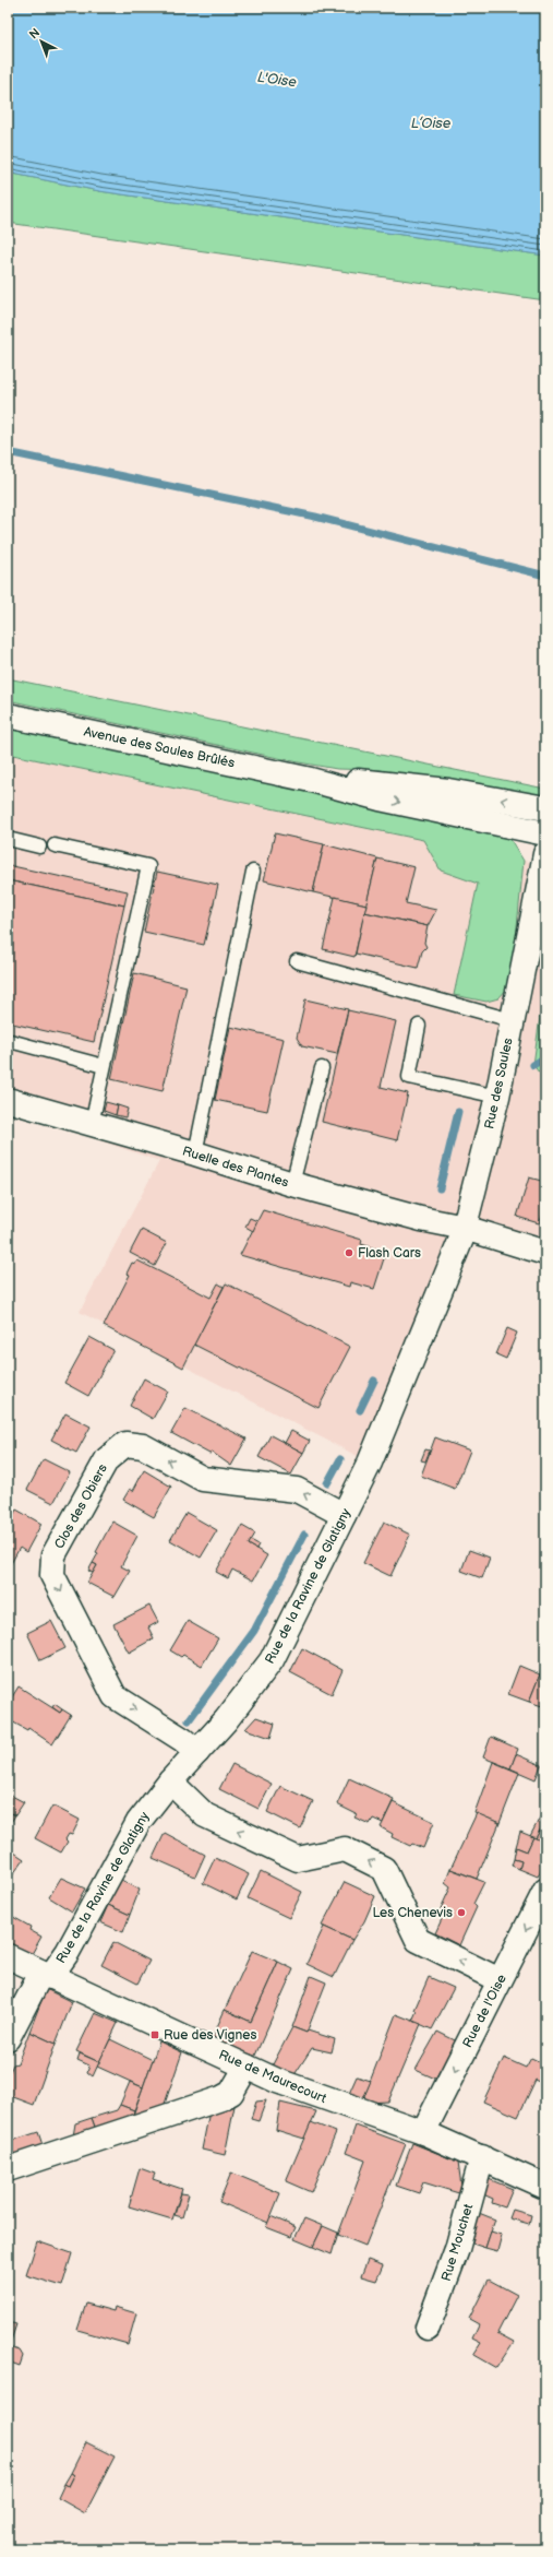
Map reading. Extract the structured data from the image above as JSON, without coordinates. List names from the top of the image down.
{
  "streets": {
    "street": [
      "Avenue des Saules Brûlés",
      "Rue des Saules",
      "Ruelle des Plantes",
      "Clos des Obiers",
      "Rue de la Ravine de Glatigny",
      "Rue de l'Oise",
      "Rue de Maurecourt",
      "Rue Mouchet"
    ]
  },
  "crossings": [
    ["Rue des Saules", "Ruelle des Plantes"],
    ["Rue des Saules", "Rue de la Ravine de Glatigny"],
    ["Ruelle des Plantes", "Rue de la Ravine de Glatigny"],
    ["Clos des Obiers", "Rue de la Ravine de Glatigny"],
    ["Rue de la Ravine de Glatigny", "Rue de Maurecourt"],
    ["Rue de l'Oise", "Rue de Maurecourt"],
    ["Rue de Maurecourt", "Rue Mouchet"]
  ],
  "one_way": ["Rue de l'Oise"],
  "water": ["L'Oise", "L’Oise"],
  "places": {
    "other": ["Flash Cars", "Les Chenevis"],
    "transit": ["Rue des Vignes"]
  },
  "north": "top left"
}
